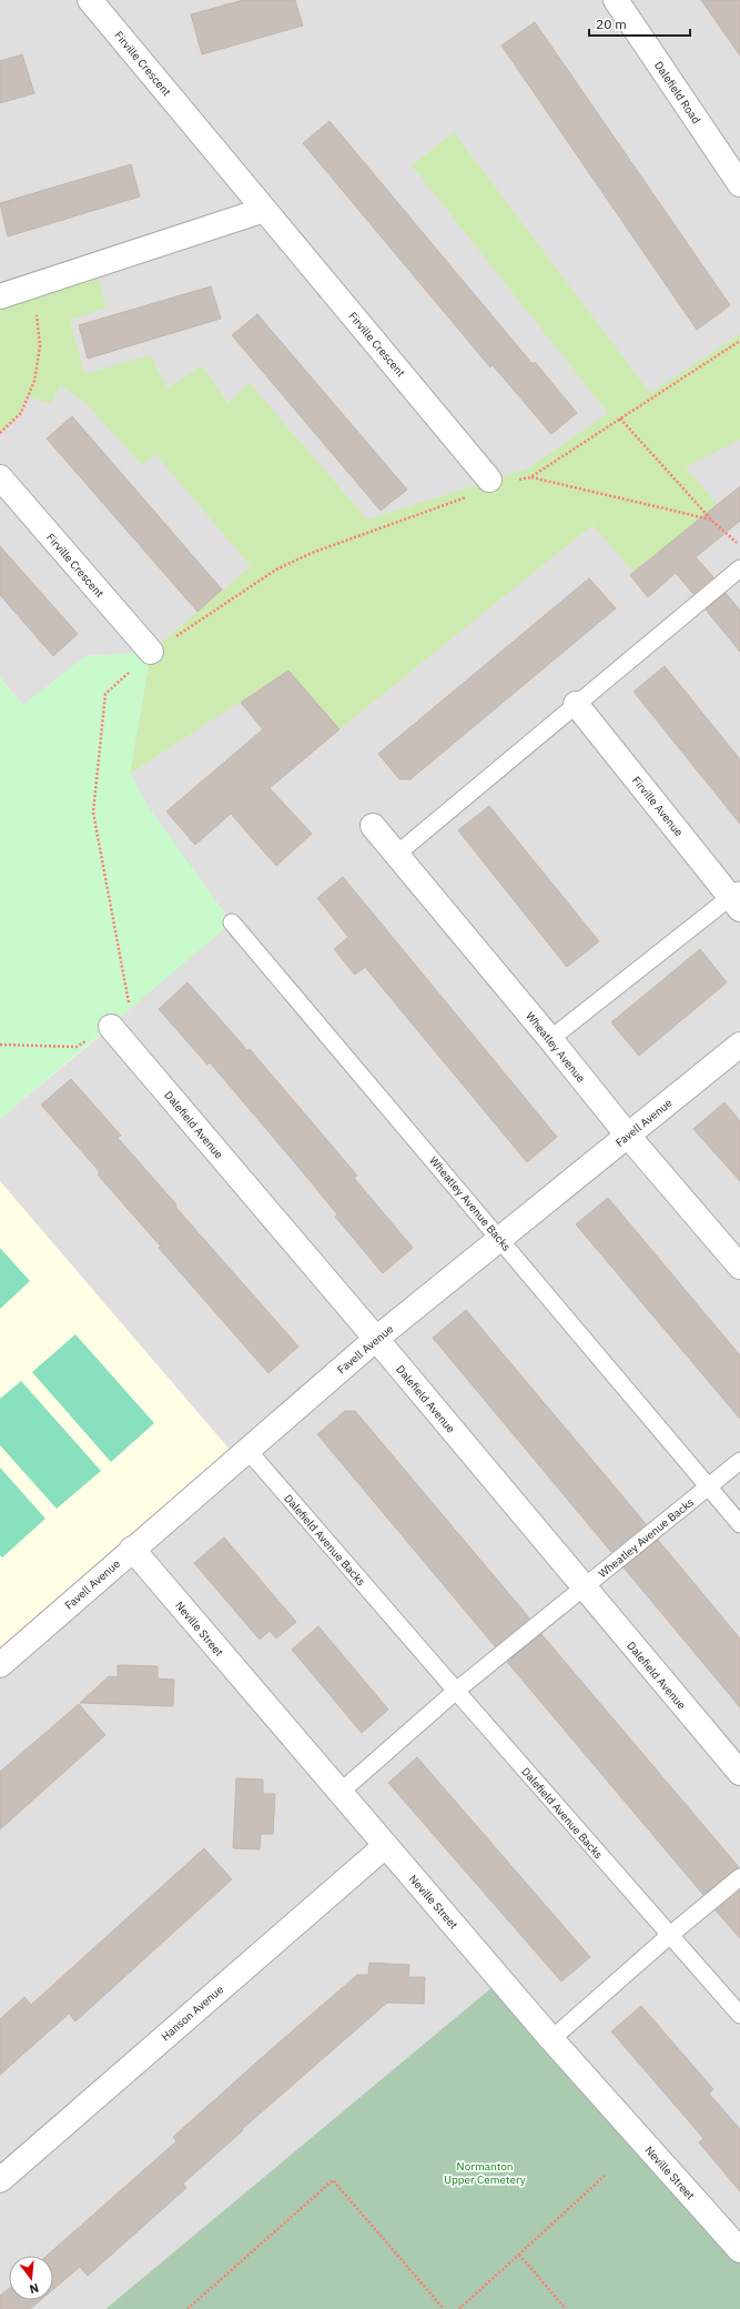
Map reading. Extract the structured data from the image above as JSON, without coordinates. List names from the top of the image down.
{
  "streets": {
    "street": [
      "Firville Crescent",
      "Dalefield Road",
      "Firville Avenue",
      "Wheatley Avenue",
      "Favell Avenue",
      "Dalefield Avenue",
      "Neville Street",
      "Hanson Avenue"
    ],
    "lane": ["Wheatley Avenue Backs", "Dalefield Avenue Backs"]
  },
  "crossings": [
    ["Wheatley Avenue", "Favell Avenue"],
    ["Favell Avenue", "Dalefield Avenue"],
    ["Favell Avenue", "Wheatley Avenue Backs"],
    ["Favell Avenue", "Dalefield Avenue Backs"],
    ["Favell Avenue", "Neville Street"],
    ["Dalefield Avenue", "Wheatley Avenue Backs"],
    ["Neville Street", "Hanson Avenue"]
  ],
  "parks": ["Normanton Upper Cemetery"],
  "scale_bar": "20 m",
  "north": "bottom"
}
